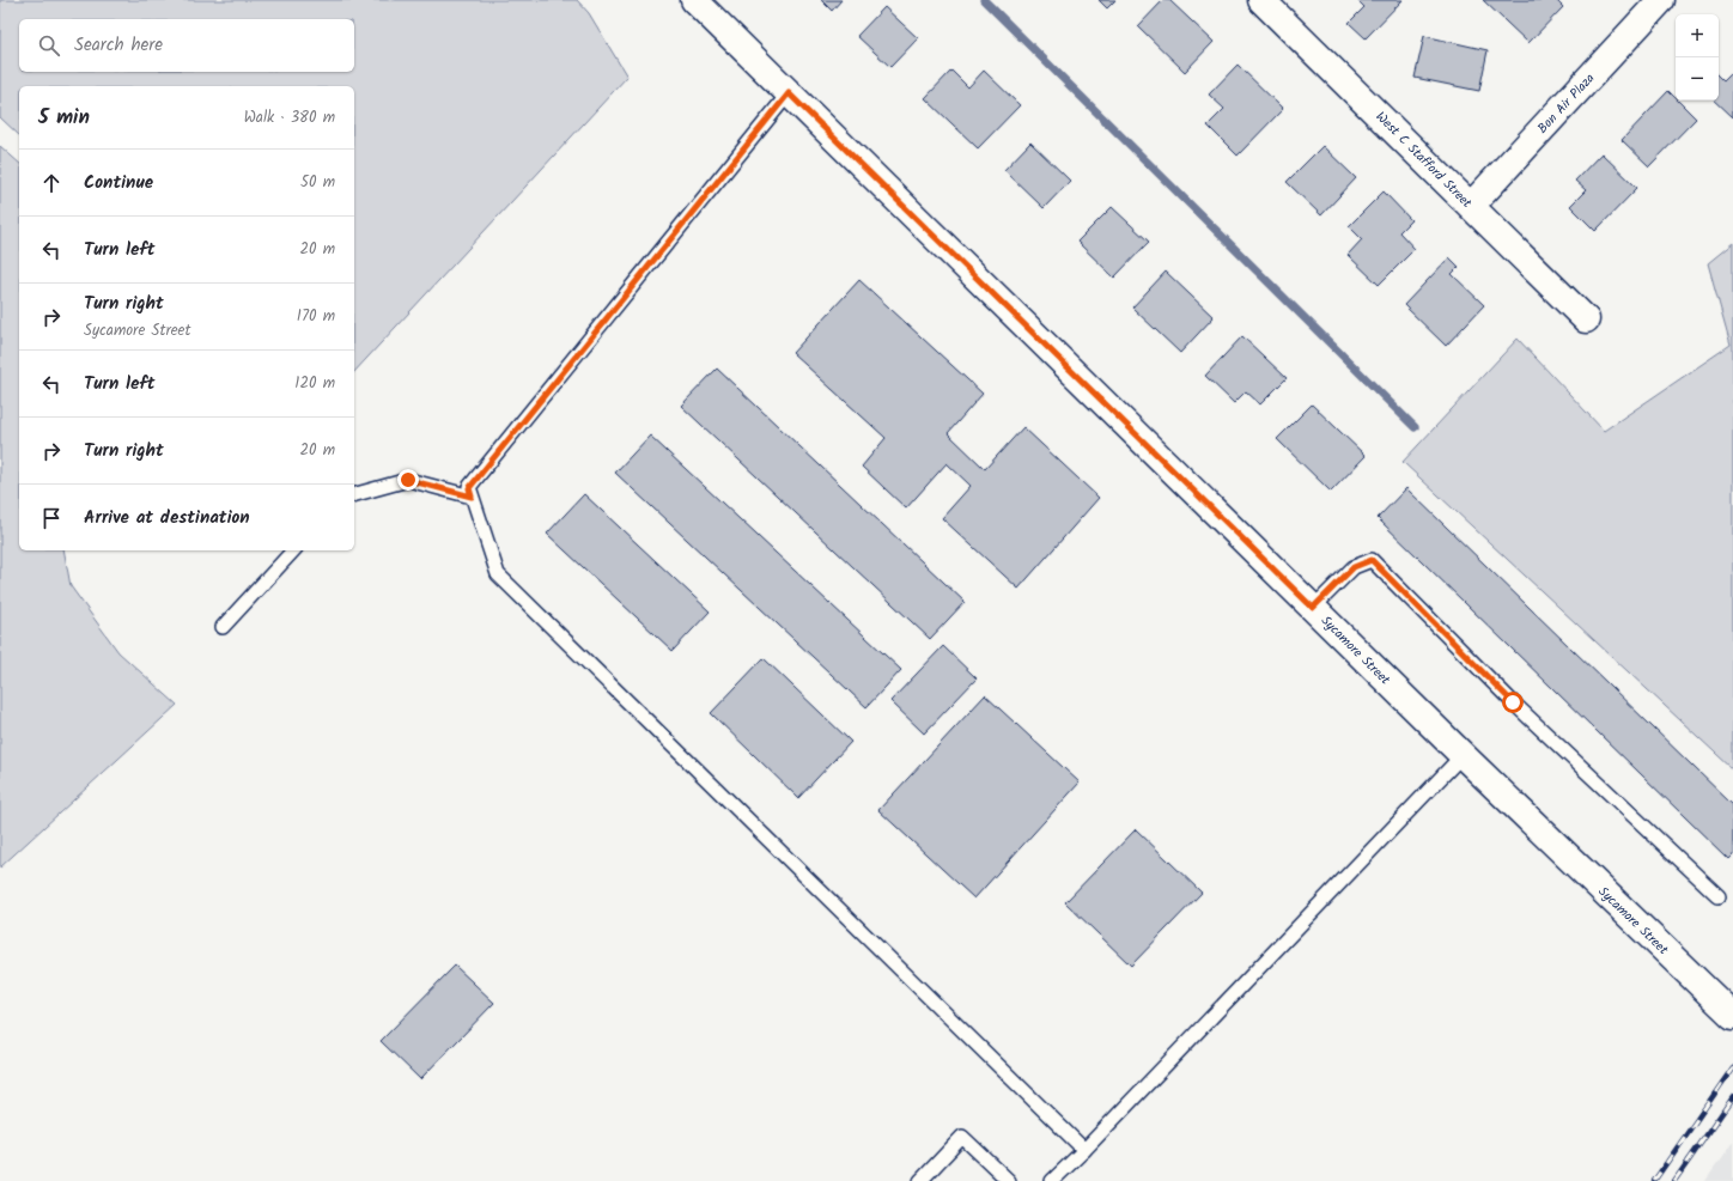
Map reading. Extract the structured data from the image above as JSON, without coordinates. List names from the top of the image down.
{
  "streets": {
    "street": ["Bon Air Plaza", "West C Stafford Street", "Sycamore Street"]
  },
  "crossings": [
    ["Bon Air Plaza", "West C Stafford Street"]
  ],
  "page": {
    "map_buttons": ["+", "−"],
    "search": "Search here",
    "heading": ["5 min", "Walk · 380 m"],
    "list": [
      ["Continue", "50 m"],
      ["Turn left", "20 m"],
      ["Turn right", "Sycamore Street", "170 m"],
      ["Turn left", "120 m"],
      ["Turn right", "20 m"],
      "Arrive at destination"
    ]
  }
}
